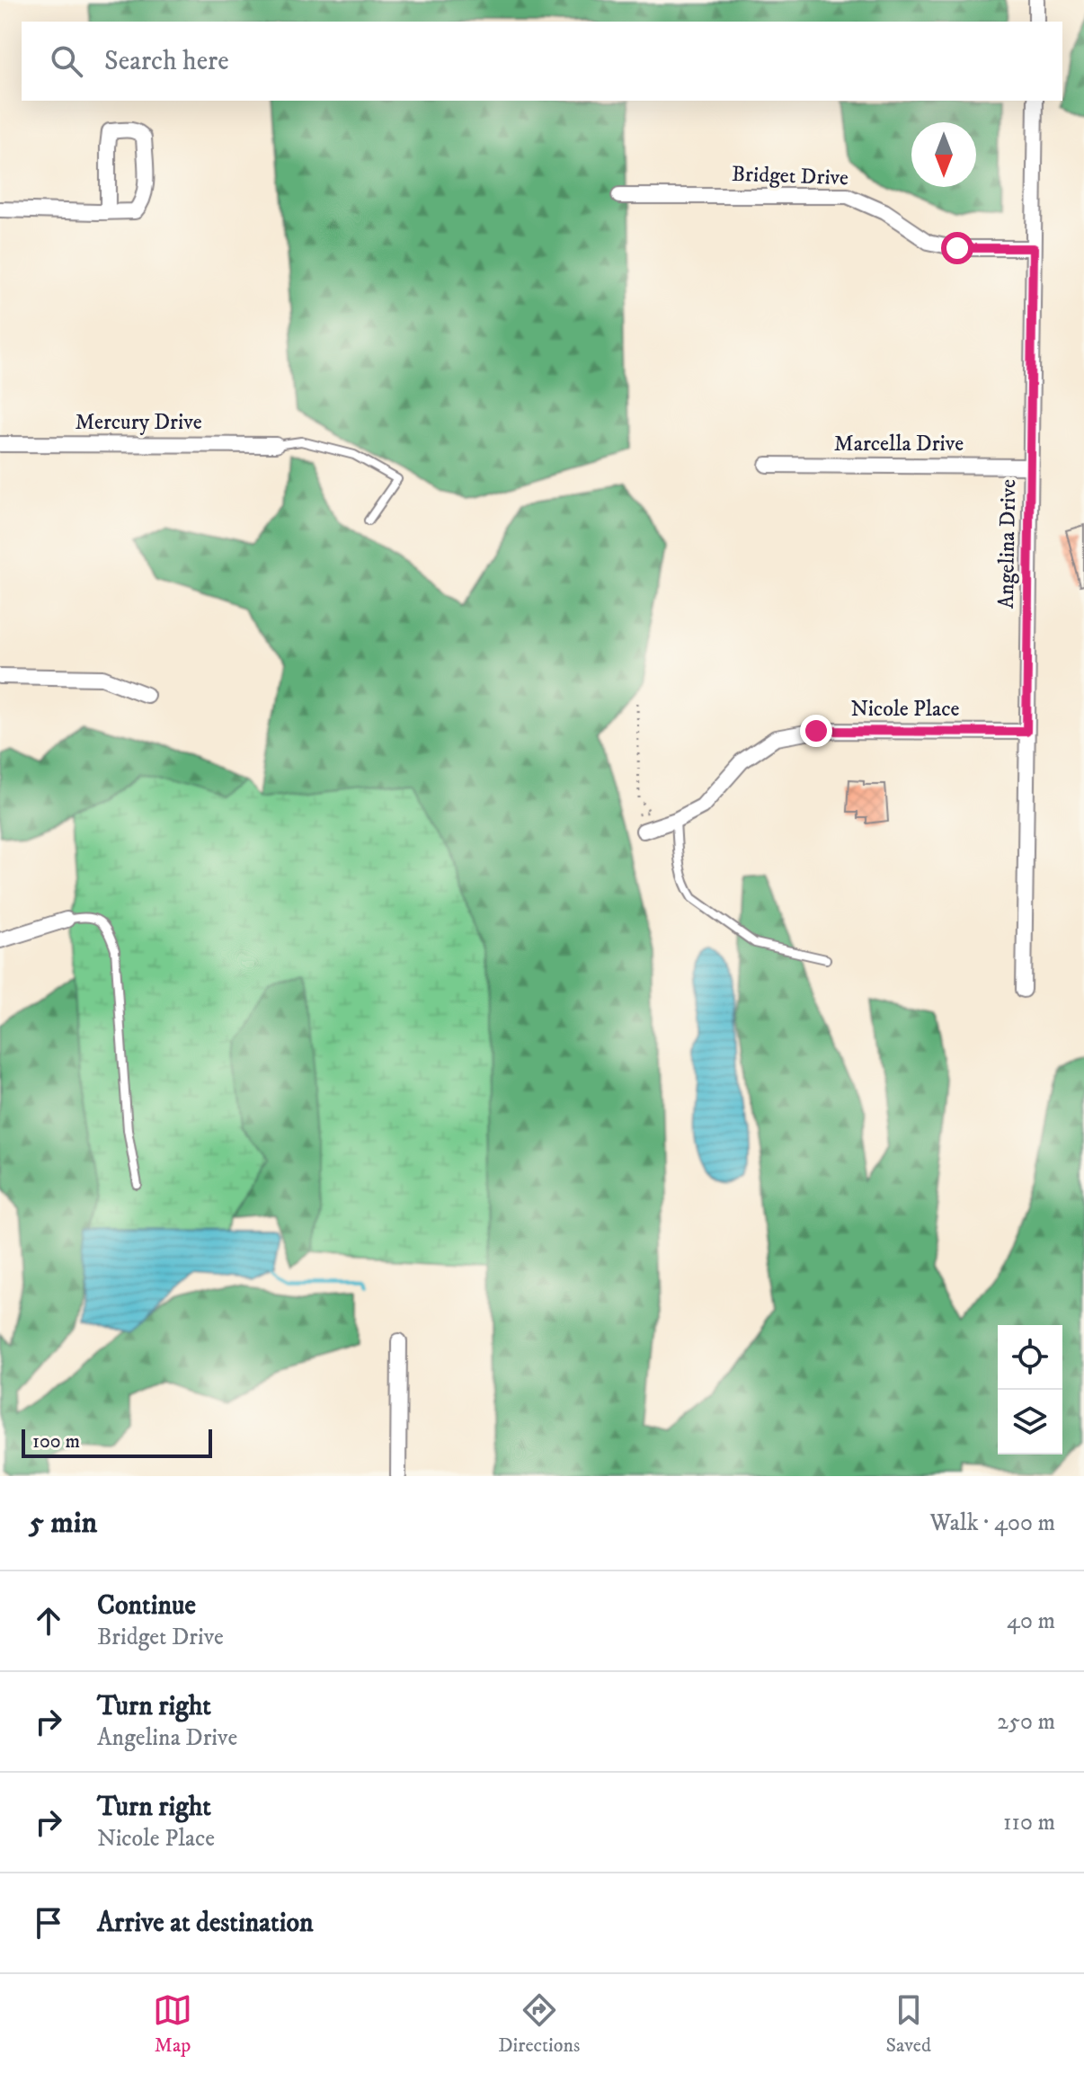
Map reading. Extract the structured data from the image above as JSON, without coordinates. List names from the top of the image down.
{
  "streets": {
    "street": [
      "Bridget Drive",
      "Mercury Drive",
      "Marcella Drive",
      "Angelina Drive",
      "Nicole Place"
    ]
  },
  "crossings": [
    ["Bridget Drive", "Angelina Drive"],
    ["Marcella Drive", "Angelina Drive"],
    ["Angelina Drive", "Nicole Place"]
  ],
  "scale_bar": "100 m",
  "north": "bottom",
  "page": {
    "search": "Search here",
    "scale": "100 m",
    "heading": ["5 min", "Walk · 400 m"],
    "list": [
      ["Continue", "Bridget Drive", "40 m"],
      ["Turn right", "Angelina Drive", "250 m"],
      ["Turn right", "Nicole Place", "110 m"],
      "Arrive at destination"
    ],
    "nav": ["Map", "Directions", "Saved"]
  }
}
